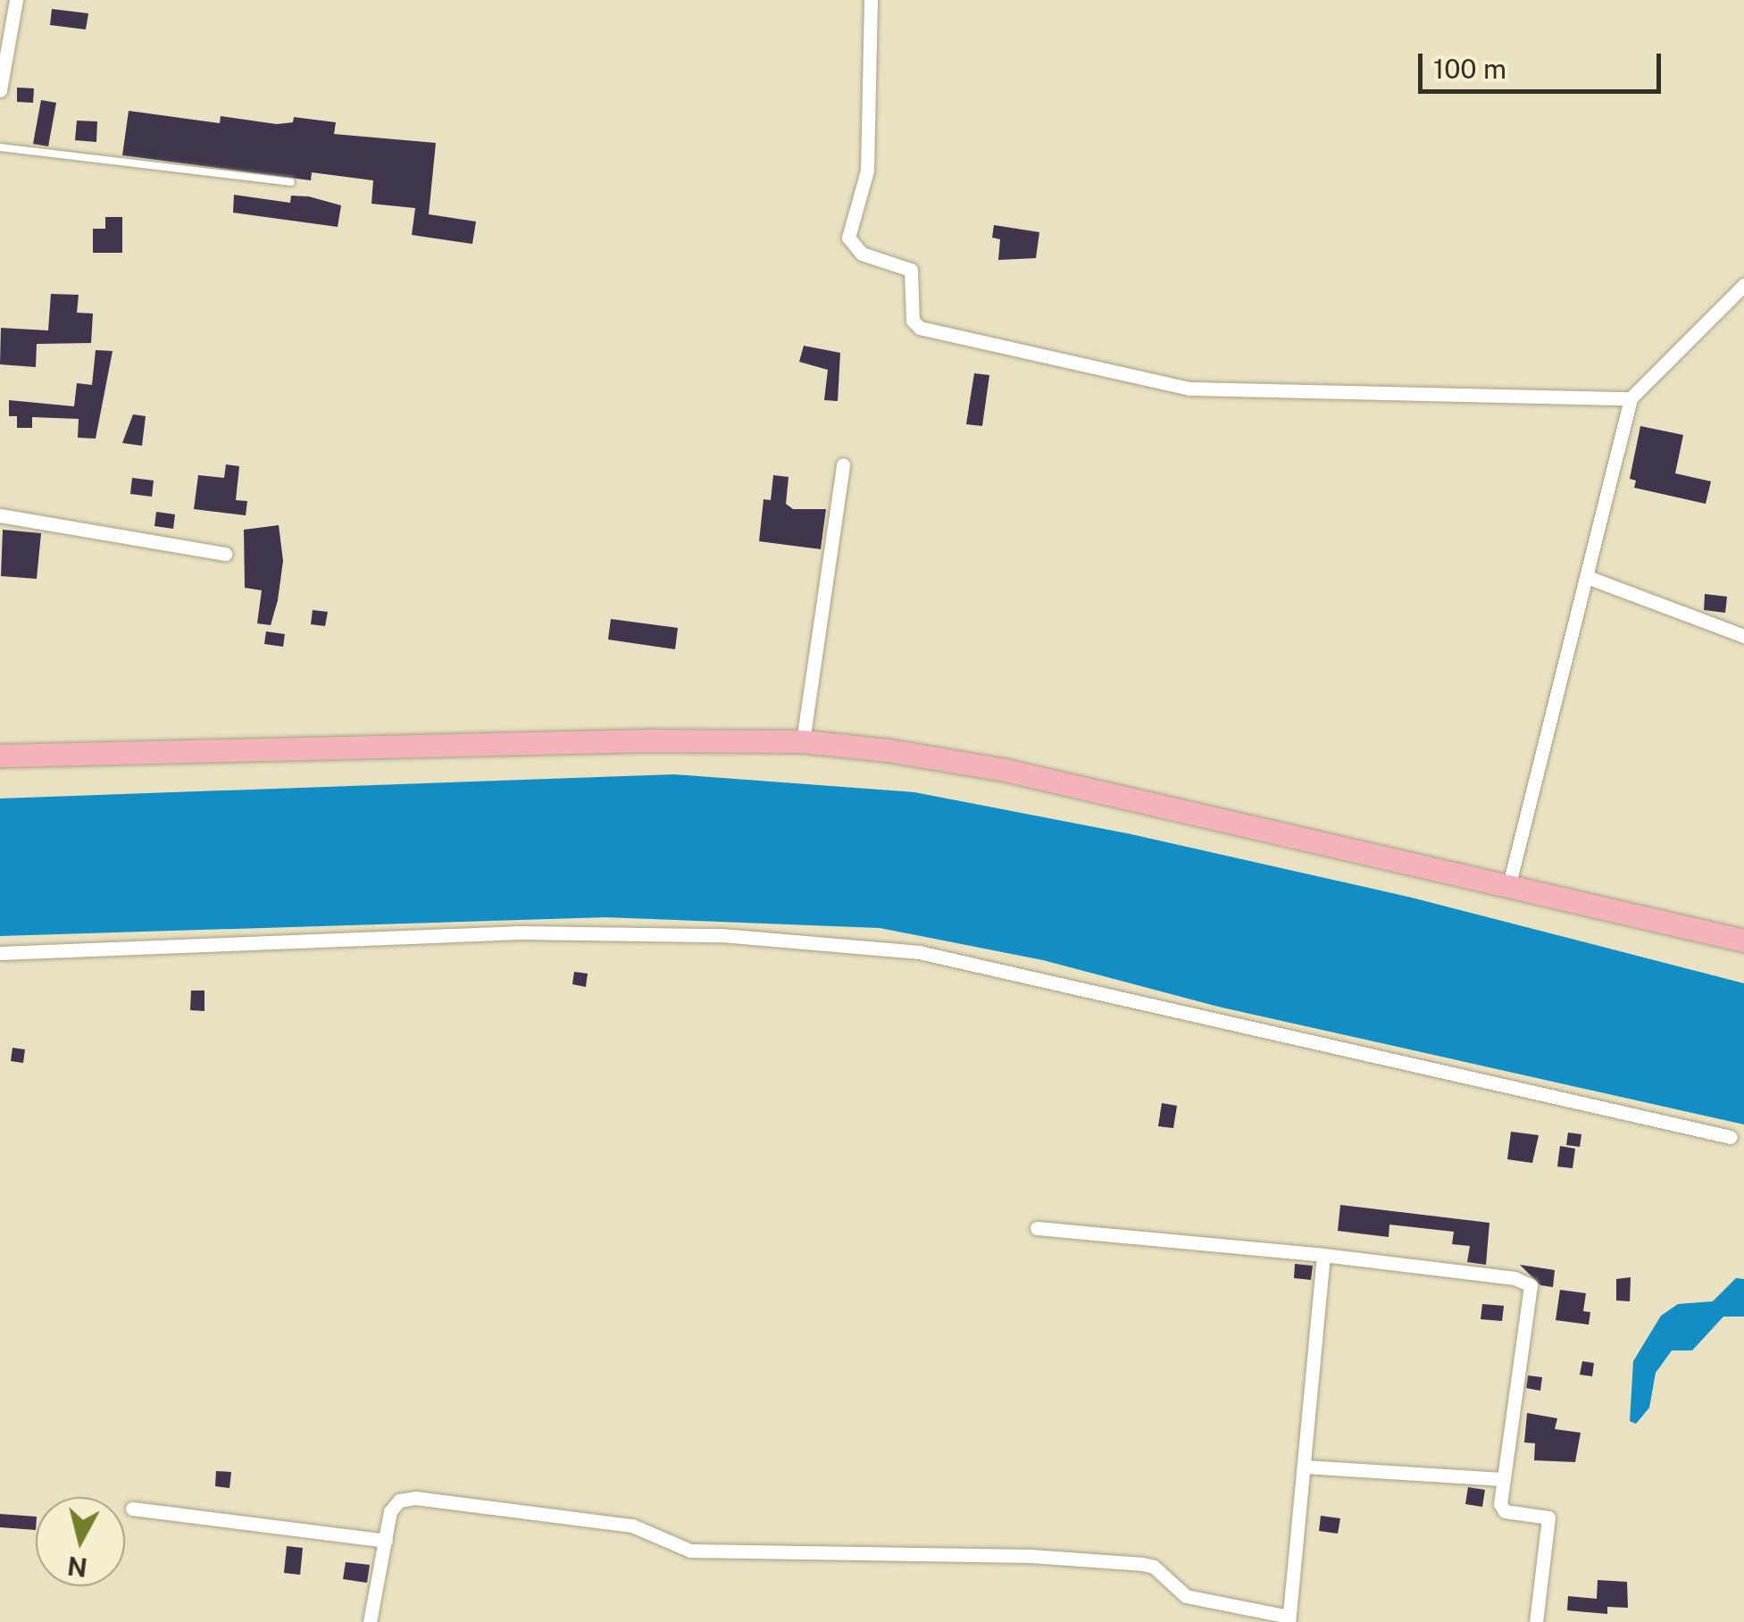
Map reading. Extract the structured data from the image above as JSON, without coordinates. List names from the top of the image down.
{
  "scale_bar": "100 m",
  "north": "bottom"
}
